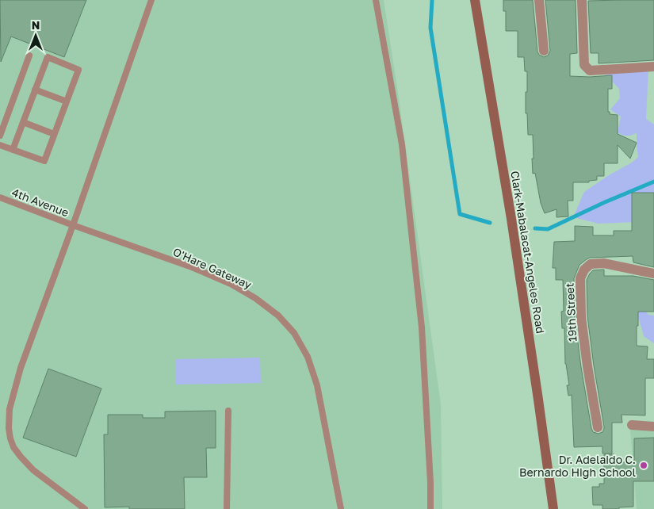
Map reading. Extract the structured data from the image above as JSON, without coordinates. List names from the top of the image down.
{
  "streets": {
    "main road": ["Clark-Mabalacat-Angeles Road"],
    "street": ["19th Street"],
    "lane": ["4th Avenue", "O'Hare Gateway"]
  },
  "crossings": [
    ["4th Avenue", "O'Hare Gateway"]
  ],
  "places": ["Dr. Adelaido C. Bernardo High School"],
  "north": "top"
}
